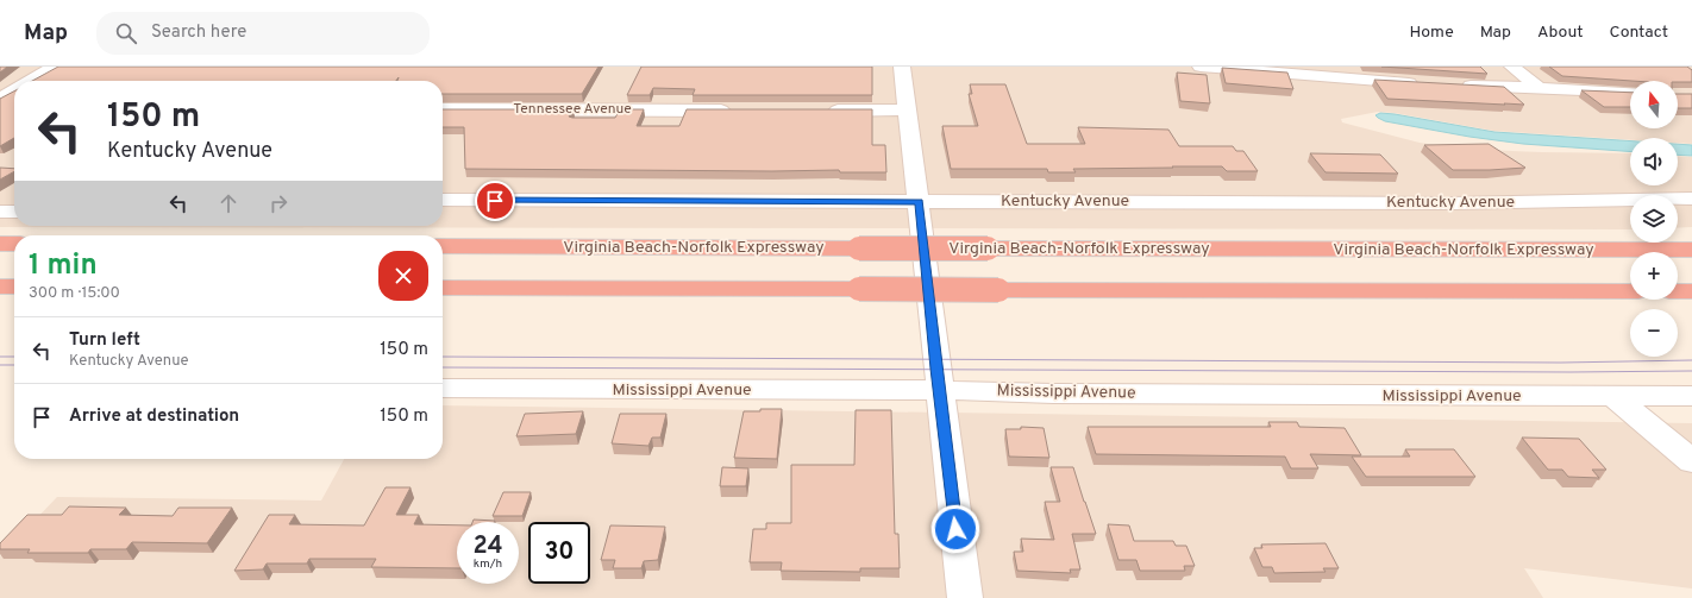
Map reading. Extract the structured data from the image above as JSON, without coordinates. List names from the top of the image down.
{
  "streets": {
    "highway": ["Virginia Beach-Norfolk Expressway"],
    "street": ["Tennessee Avenue", "Kentucky Avenue", "Mississippi Avenue"]
  },
  "north": "top",
  "page": {
    "header": "Map",
    "search": "Search here",
    "nav": [
      "Home",
      "Map",
      "About",
      "Contact"
    ],
    "map_buttons": ["+", "−"],
    "turn": ["150 m", "Kentucky Avenue"],
    "heading": ["1 min", "300 m · 15:00"],
    "list": [
      {
        "name": "Turn left",
        "note": "Kentucky Avenue",
        "value": "150 m"
      },
      {
        "name": "Arrive at destination",
        "value": "150 m"
      }
    ],
    "speed": "24 km/h",
    "limit": "30"
  }
}
